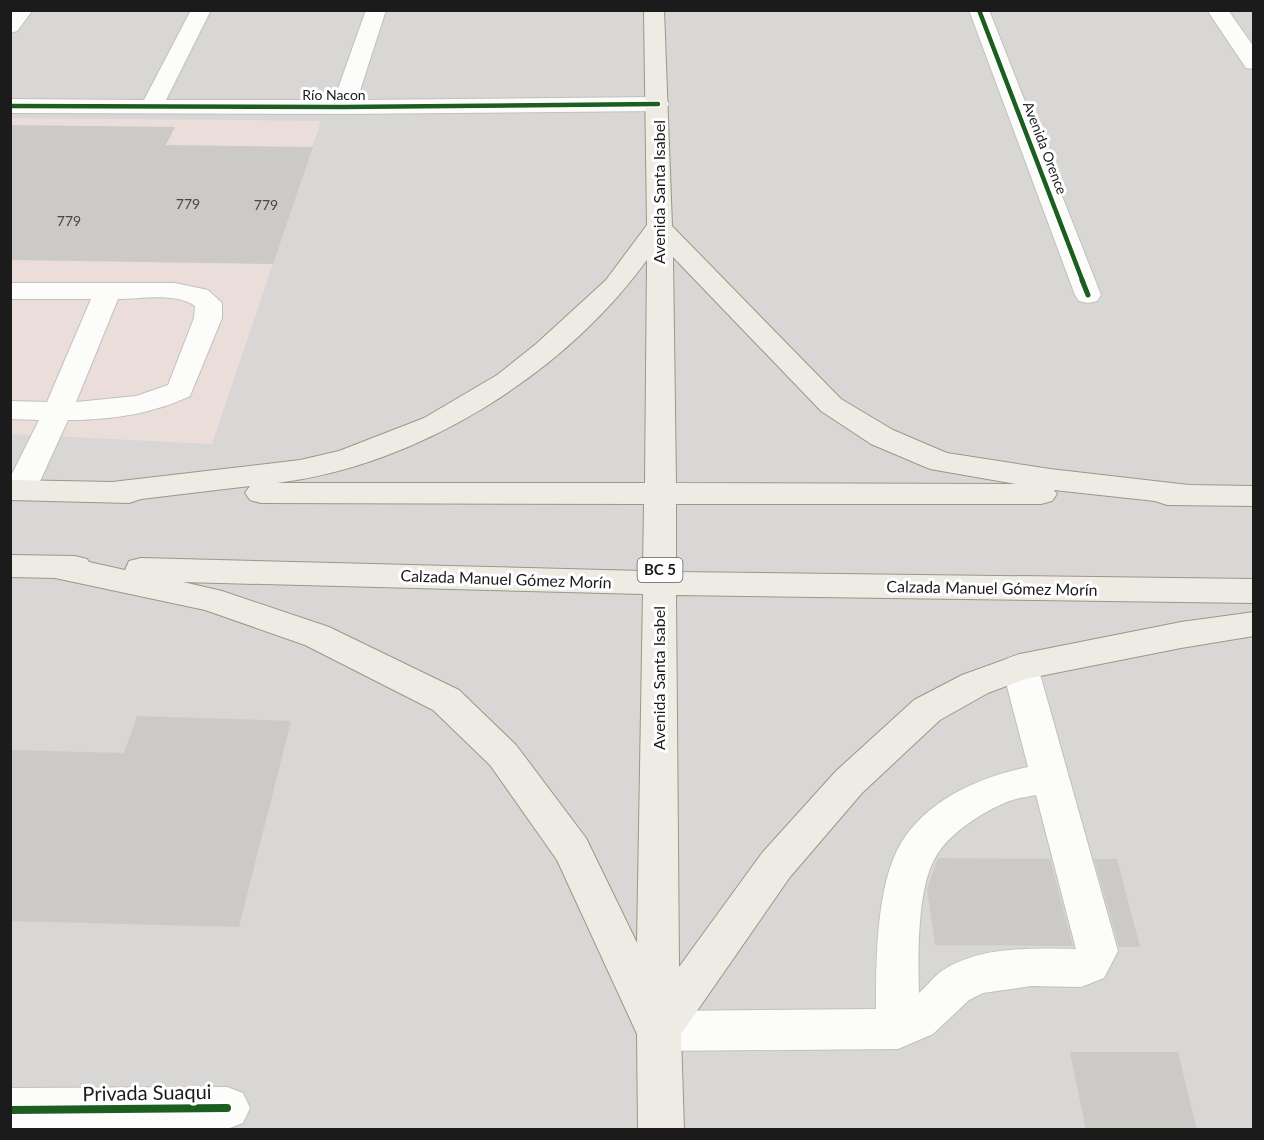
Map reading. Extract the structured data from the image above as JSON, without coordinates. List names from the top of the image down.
{
  "streets": {
    "main road": ["Avenida Santa Isabel", "BC 5", "Calzada Manuel Gómez Morín"],
    "street": ["Río Nacon", "Avenida Orence", "Privada Suaqui"]
  },
  "crossings": [
    ["Río Nacon", "Avenida Santa Isabel"],
    ["Avenida Santa Isabel", "Calzada Manuel Gómez Morín"]
  ],
  "house_numbers": ["779", "779", "779"]
}
